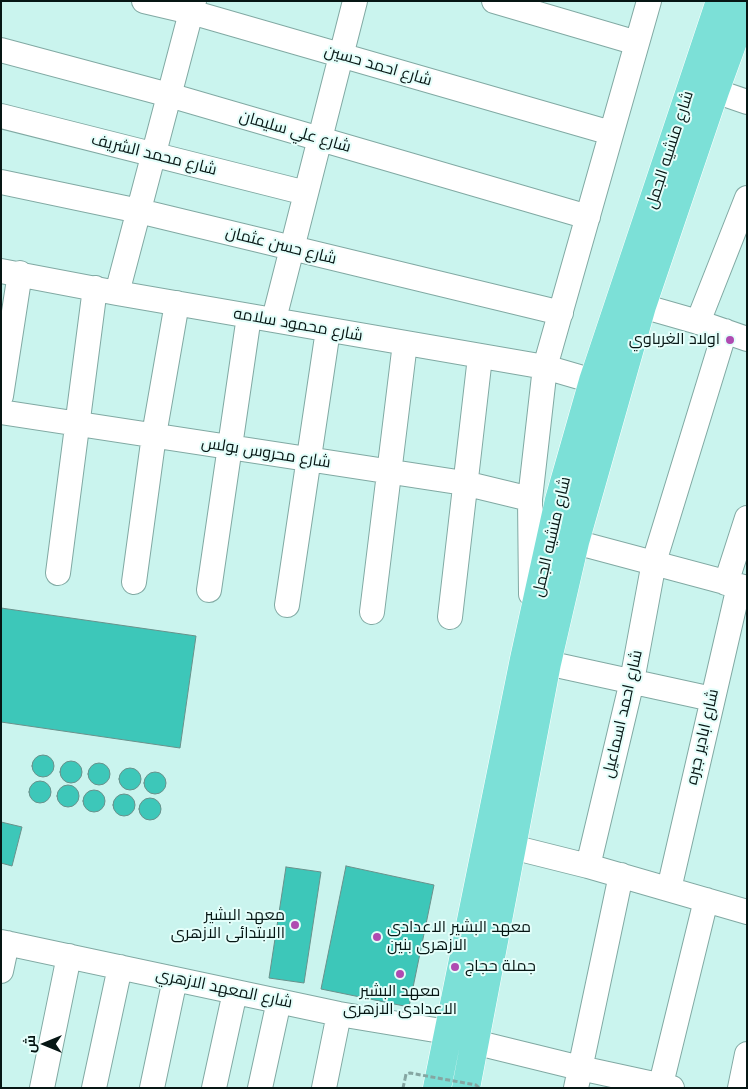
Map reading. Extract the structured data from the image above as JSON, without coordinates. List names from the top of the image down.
{
  "streets": {
    "main road": ["شارع منشيه الجمل"],
    "street": [
      "شارع احمد حسين",
      "شارع علي سليمان",
      "شارع محمد الشريف",
      "شارع حسن عثمان",
      "شارع محمود سلامه",
      "شارع محروس بولس",
      "شارع احمد اسماعيل",
      "شارع ابادير جبره",
      "شارع المعهد الازهري"
    ]
  },
  "crossings": [
    ["شارع منشيه الجمل", "شارع محمود سلامه"],
    ["شارع منشيه الجمل", "شارع المعهد الازهري"]
  ],
  "places": [
    "اولاد الغرباوي",
    "معهد البشير االابتدائى الازهرى",
    "معهد البشير الاعدادى الازهرى بنين",
    "جملة حجاج",
    "معهد البشير الاعدادى الازهرى"
  ],
  "north": "left"
}
